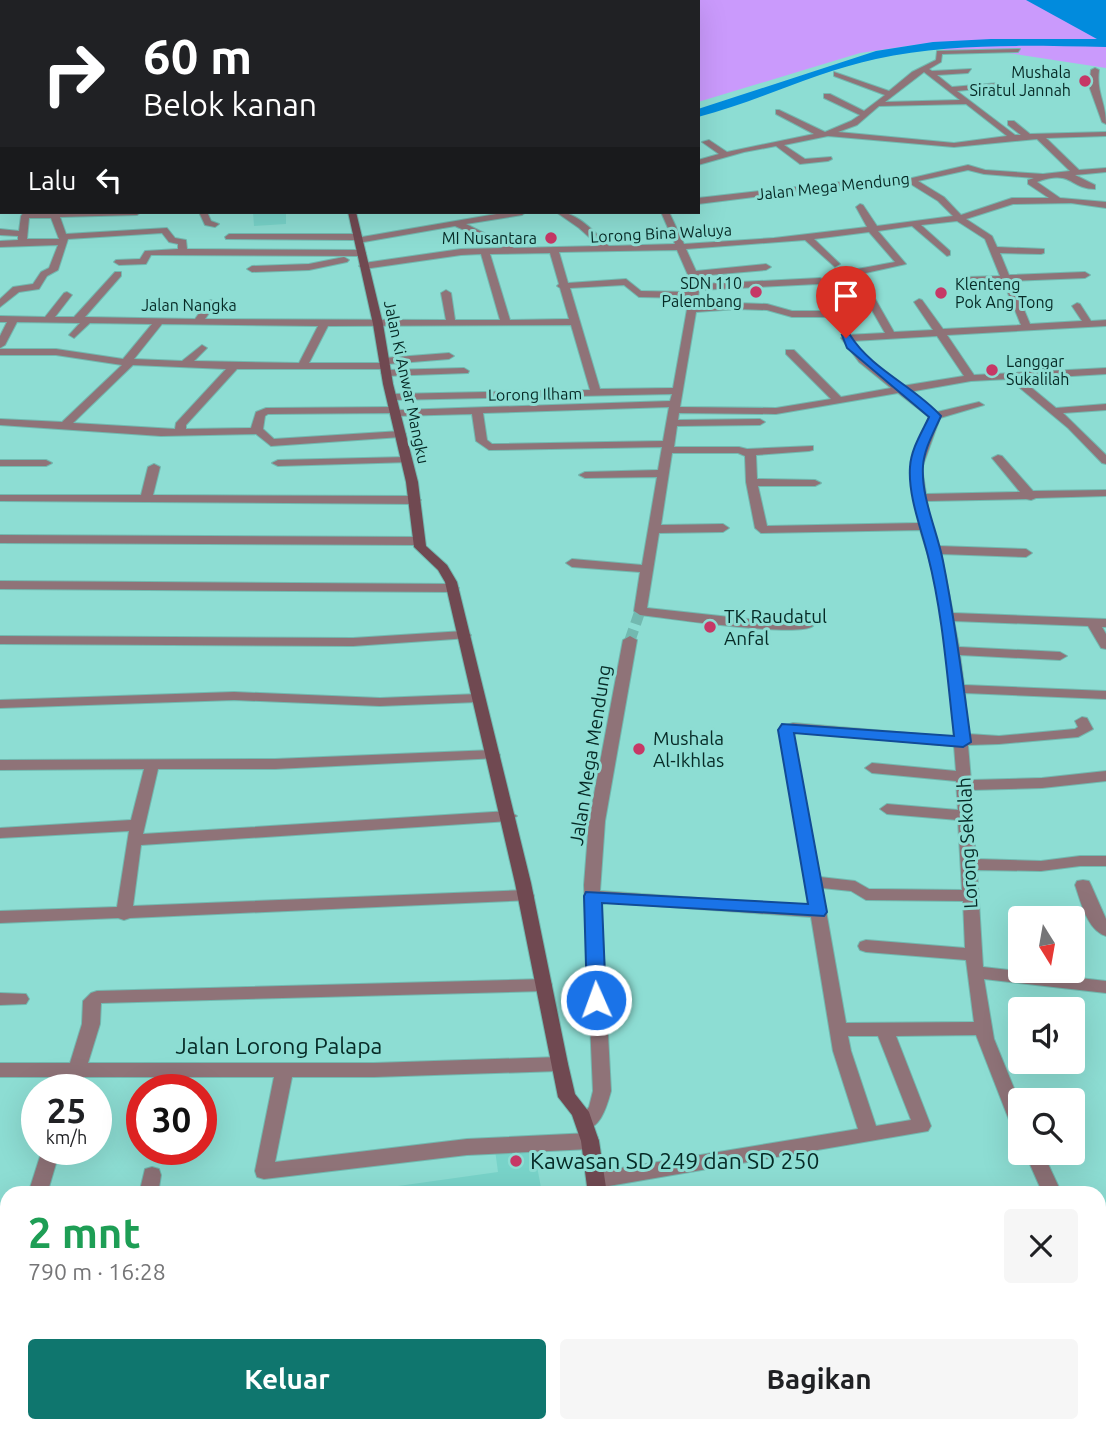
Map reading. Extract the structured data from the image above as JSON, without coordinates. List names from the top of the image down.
{
  "streets": {
    "street": [
      "Jalan Mega Mendung",
      "Lorong Bina Waluya",
      "Jalan Nangka",
      "Jalan Ki Anwar Mangku",
      "Lorong Ilham",
      "Lorong Sekolah",
      "Jalan Lorong Palapa"
    ]
  },
  "crossings": [
    ["Jalan Mega Mendung", "Jalan Ki Anwar Mangku"],
    ["Lorong Bina Waluya", "Jalan Ki Anwar Mangku"],
    ["Jalan Nangka", "Jalan Ki Anwar Mangku"],
    ["Jalan Ki Anwar Mangku", "Lorong Ilham"],
    ["Jalan Ki Anwar Mangku", "Jalan Lorong Palapa"]
  ],
  "places": [
    "Mushala Siratul Jannah",
    "MI Nusantara",
    "SDN 110 Palembang",
    "Klenteng Pok Ang Tong",
    "Langgar Sukalilah",
    "TK Raudatul Anfal",
    "Mushala Al-Ikhlas",
    "Kawasan SD 249 dan SD 250"
  ],
  "north": "bottom",
  "page": {
    "turn": ["60 m", "Belok kanan"],
    "then": "Lalu",
    "speed": "25 km/h",
    "limit": "30",
    "heading": ["2 mnt", "790 m · 16:28"],
    "buttons": ["Keluar", "Bagikan"]
  }
}
